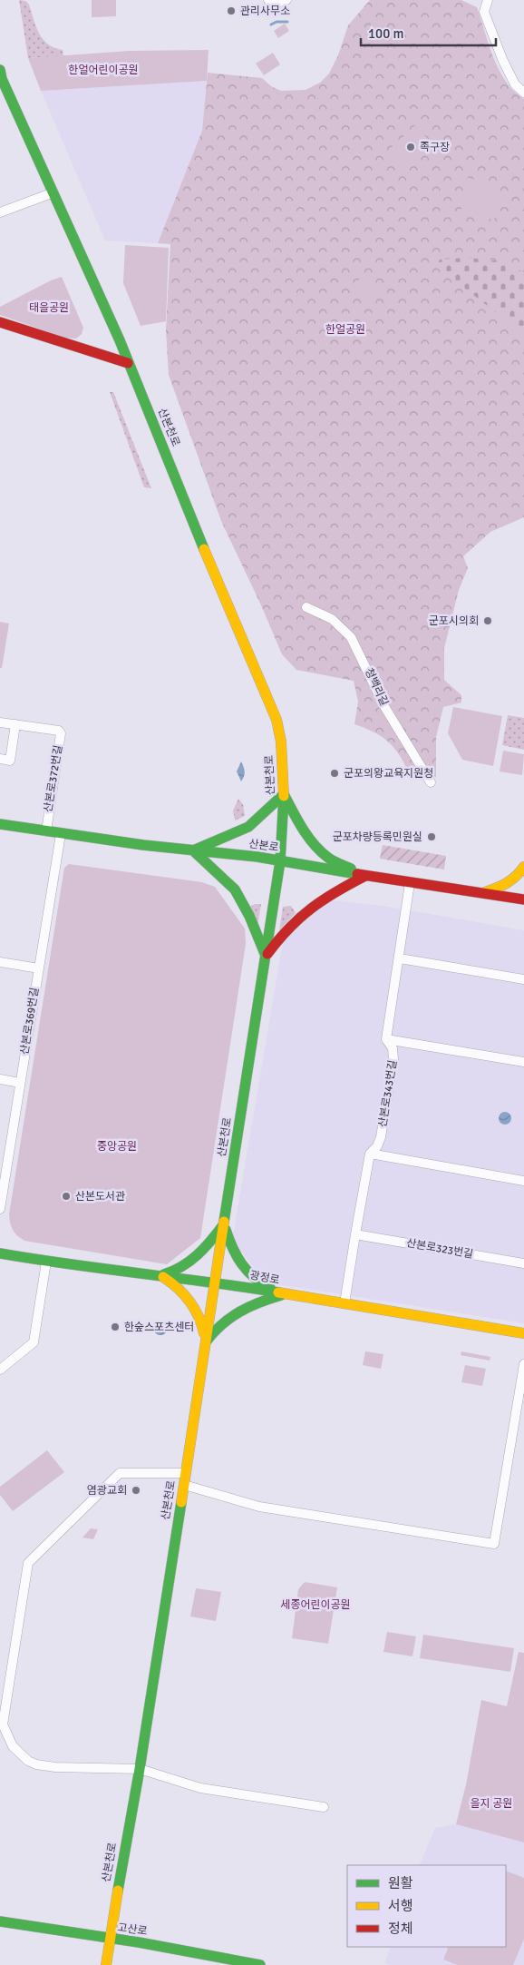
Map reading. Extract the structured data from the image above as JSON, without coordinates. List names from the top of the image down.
{
  "streets": {
    "street": [
      "산본천로",
      "청백리길",
      "산본로372번길",
      "산본로",
      "산본로369번길",
      "산본로343번길",
      "산본로323번길",
      "광정로",
      "고산로"
    ]
  },
  "crossings": [
    ["산본천로", "산본로"],
    ["산본천로", "광정로"],
    ["산본천로", "고산로"],
    ["산본로372번길", "산본로"],
    ["산본로", "산본로369번길"],
    ["산본로", "산본로343번길"],
    ["산본로343번길", "산본로323번길"],
    ["산본로343번길", "광정로"]
  ],
  "parks": [
    "한얼어린이공원",
    "태을공원",
    "한얼공원",
    "중앙공원",
    "세종어린이공원",
    "을지 공원"
  ],
  "places": [
    "관리사무소",
    "족구장",
    "군포시의회",
    "군포의왕교육지원청",
    "군포차량등록민원실",
    "산본도서관",
    "한숲스포츠센터",
    "염광교회"
  ],
  "legend": ["원활", "서행", "정체"],
  "scale_bar": "100 m"
}
